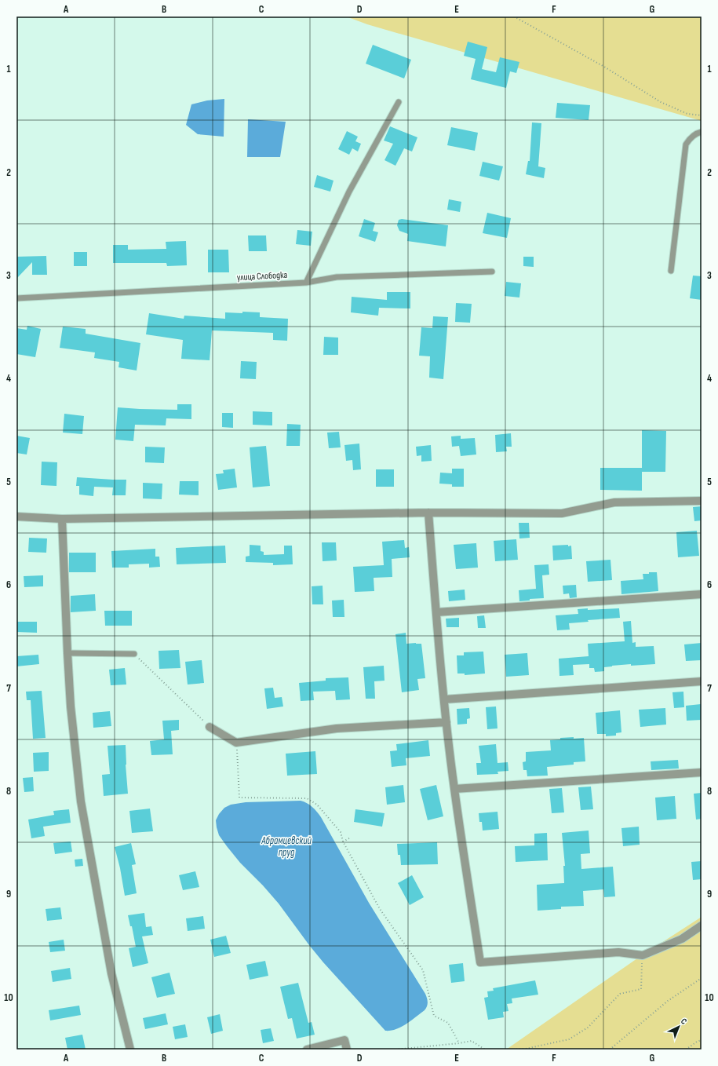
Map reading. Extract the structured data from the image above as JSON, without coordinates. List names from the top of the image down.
{
  "streets": {
    "lane": ["улица Слободка"]
  },
  "water": ["Абрамцевский пруд"],
  "north": "top right",
  "grid": {
    "columns": [
      "A",
      "B",
      "C",
      "D",
      "E",
      "F",
      "G"
    ],
    "rows": [
      "1",
      "2",
      "3",
      "4",
      "5",
      "6",
      "7",
      "8",
      "9",
      "10"
    ]
  }
}
